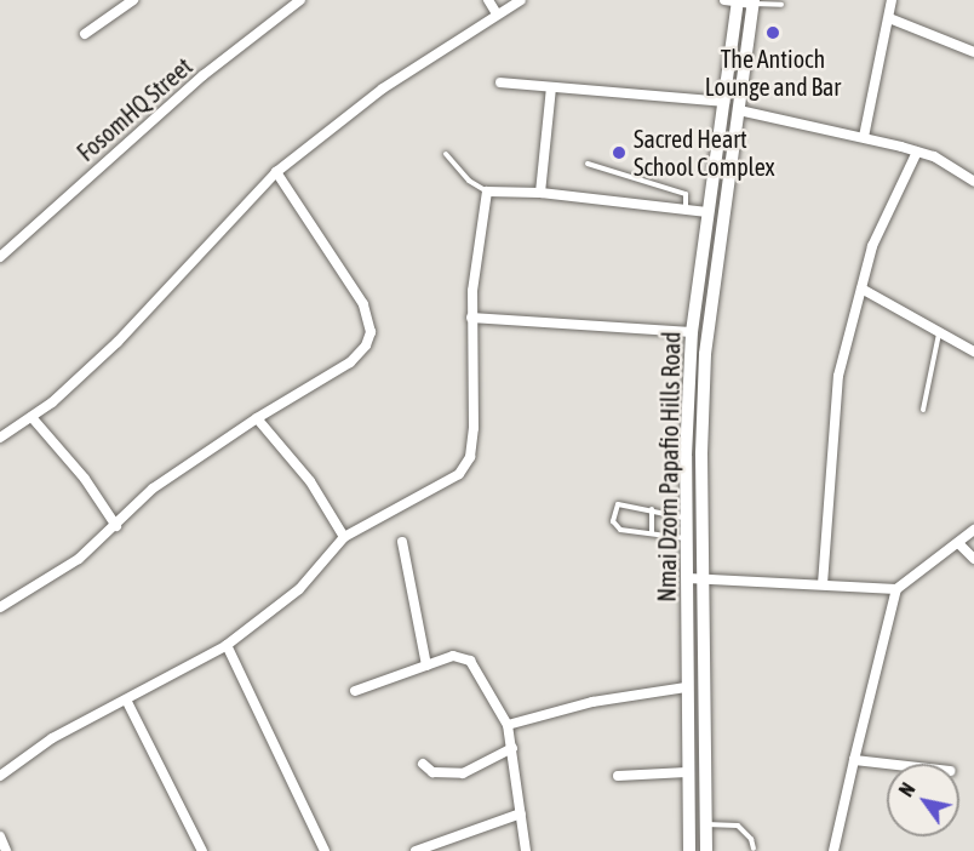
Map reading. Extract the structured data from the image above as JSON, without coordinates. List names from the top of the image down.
{
  "streets": {
    "street": ["FosomHQ Street", "Nmai Dzorn Papafio Hills Road"]
  },
  "places": ["The Antioch Lounge and Bar", "Sacred Heart School Complex"],
  "north": "top left"
}
